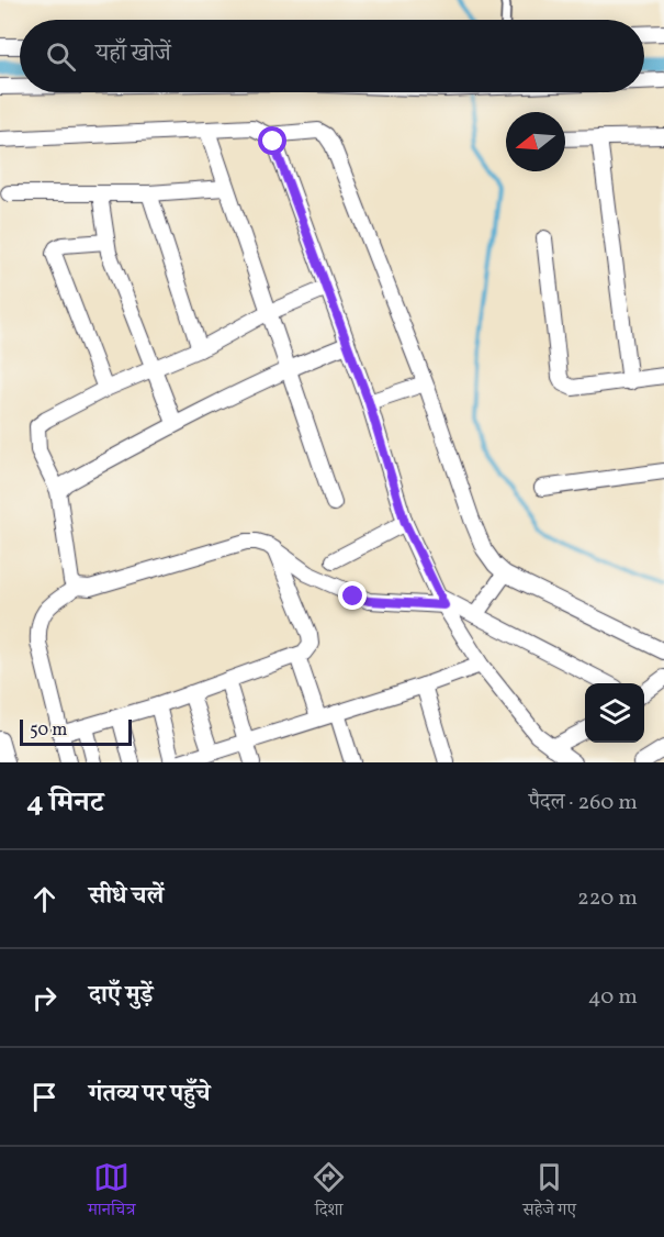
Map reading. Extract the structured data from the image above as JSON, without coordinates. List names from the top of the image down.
{
  "scale_bar": "50 m",
  "north": "left",
  "page": {
    "search": "यहाँ खोजें",
    "scale": "50 m",
    "heading": ["4 मिनट", "पैदल · 260 m"],
    "list": [
      ["सीधे चलें", "220 m"],
      ["दाएँ मुड़ें", "40 m"],
      "गंतव्य पर पहुँचे"
    ],
    "nav": ["मानचित्र", "दिशा", "सहेजे गए"]
  }
}
